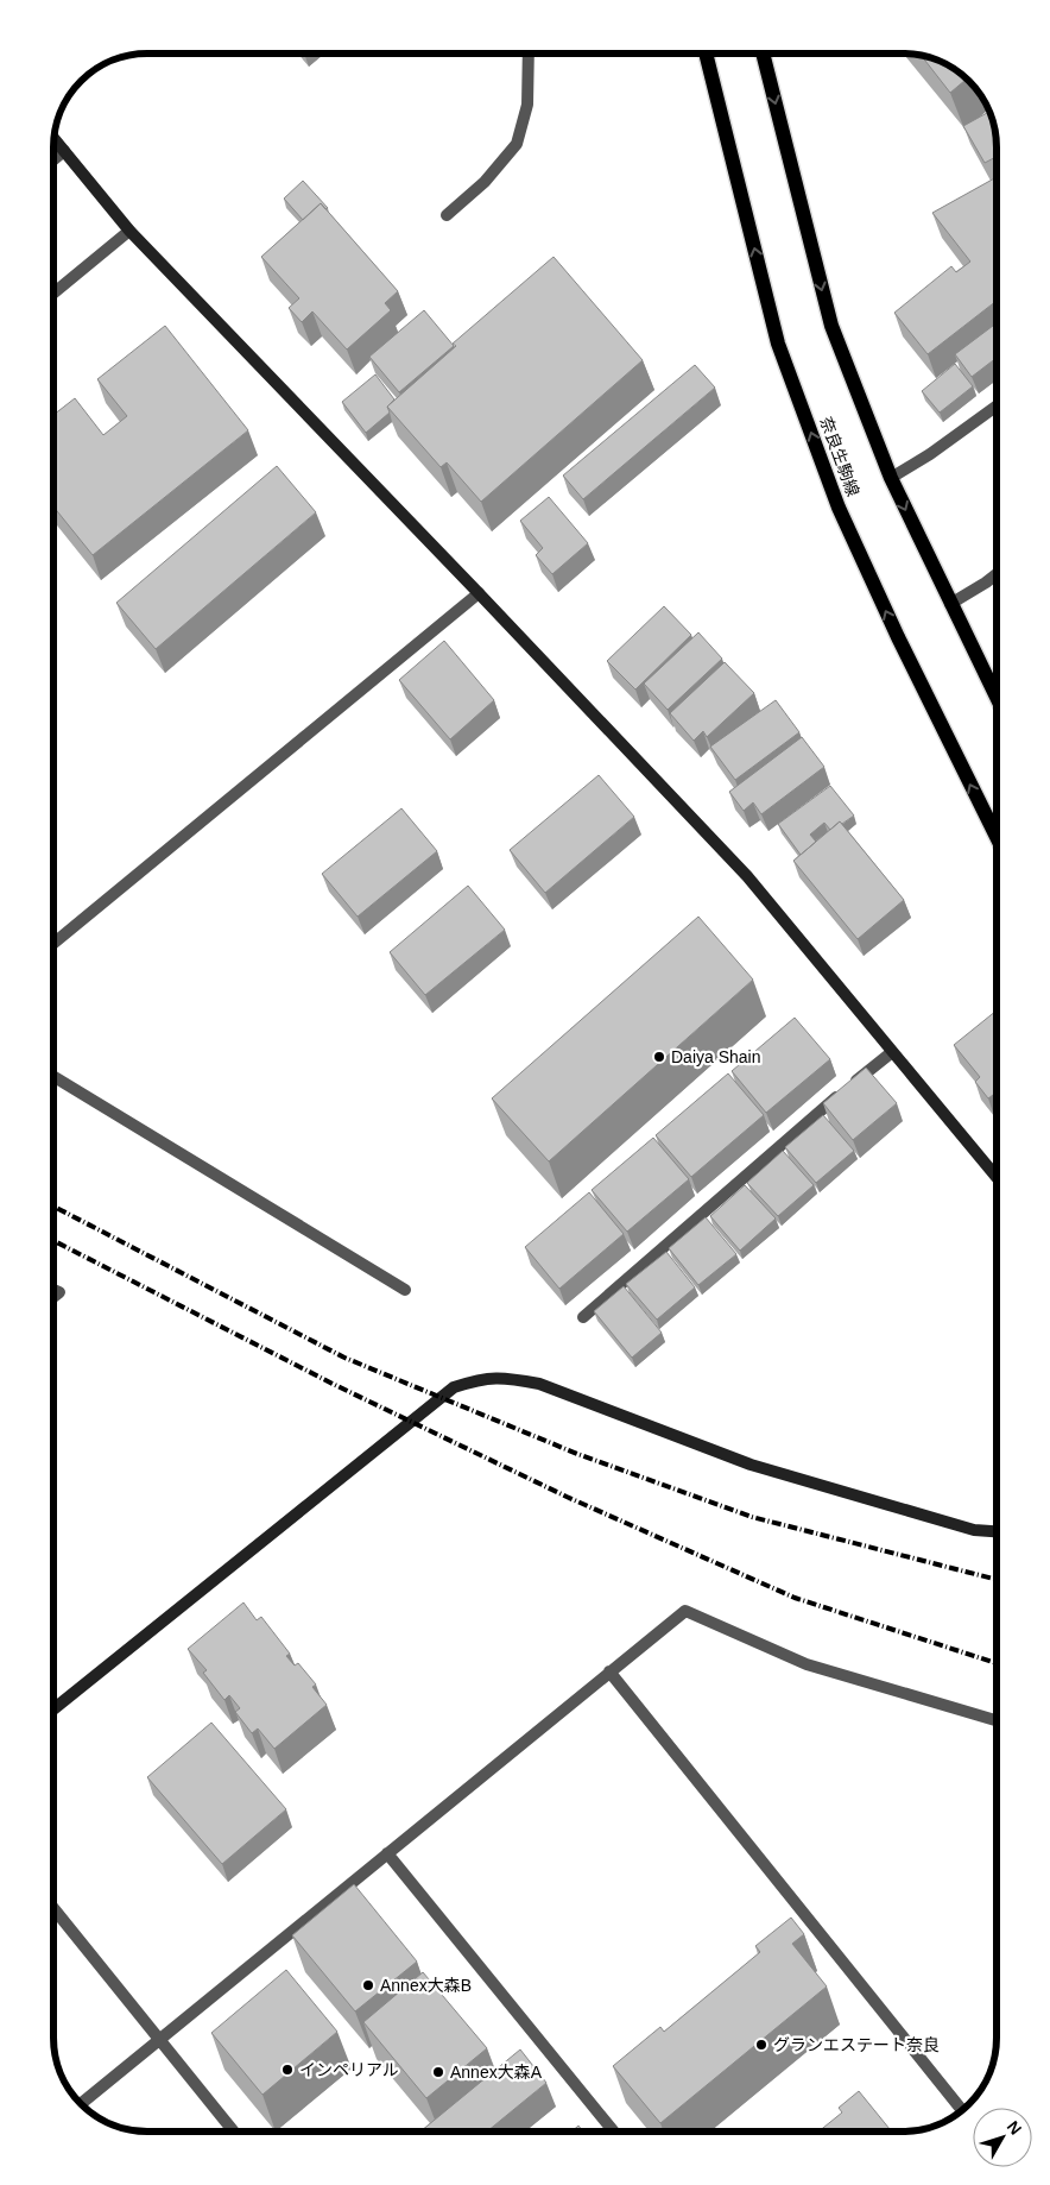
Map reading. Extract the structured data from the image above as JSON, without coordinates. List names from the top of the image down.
{
  "streets": {
    "main road": ["奈良生駒線"]
  },
  "places": [
    "Daiya Shain",
    "Annex大森B",
    "グランエステート奈良",
    "インペリアル",
    "Annex大森A"
  ],
  "north": "top right"
}
